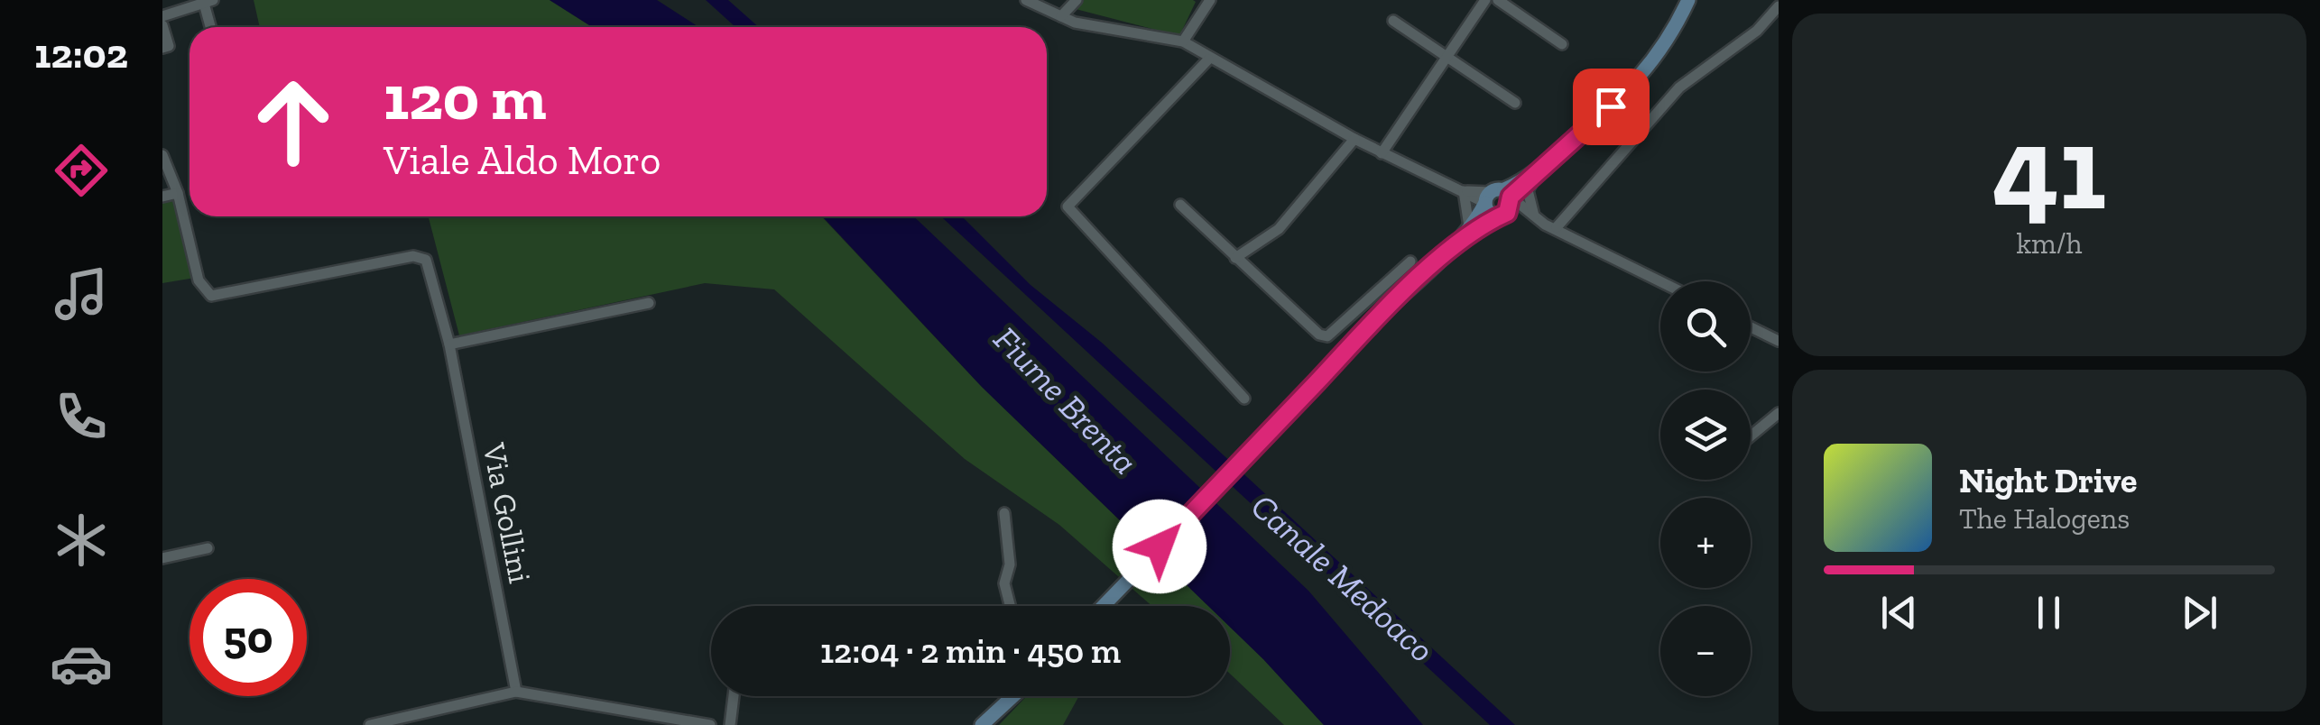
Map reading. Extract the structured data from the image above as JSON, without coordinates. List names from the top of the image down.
{
  "streets": {
    "street": ["Via Gollini"]
  },
  "water": ["Fiume Brenta", "Canale Medoaco"],
  "page": {
    "tabs": "12:02",
    "tile": ["41", "km/h"],
    "turn": ["120 m", "Viale Aldo Moro"],
    "map_buttons": ["+", "−"],
    "song": ["Night Drive", "The Halogens"],
    "limit": "50",
    "trip": "12:04 · 2 min · 450 m"
  }
}
